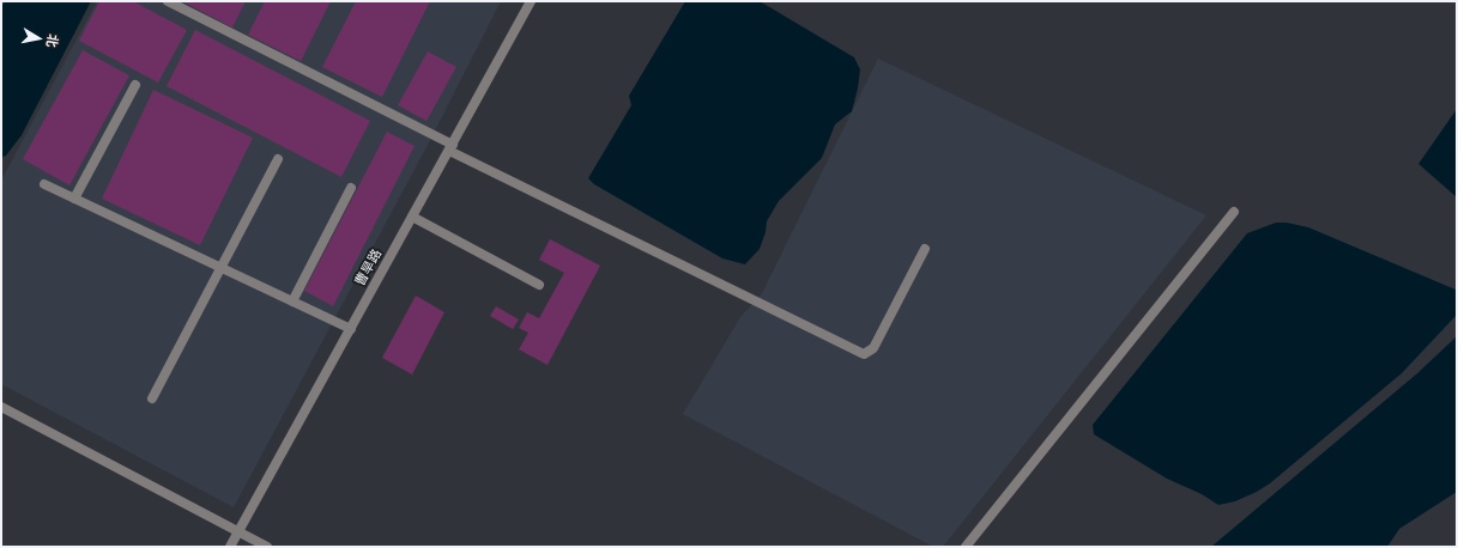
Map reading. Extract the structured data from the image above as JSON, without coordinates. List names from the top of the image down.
{
  "streets": {
    "street": ["曹旱路"]
  },
  "north": "right"
}
